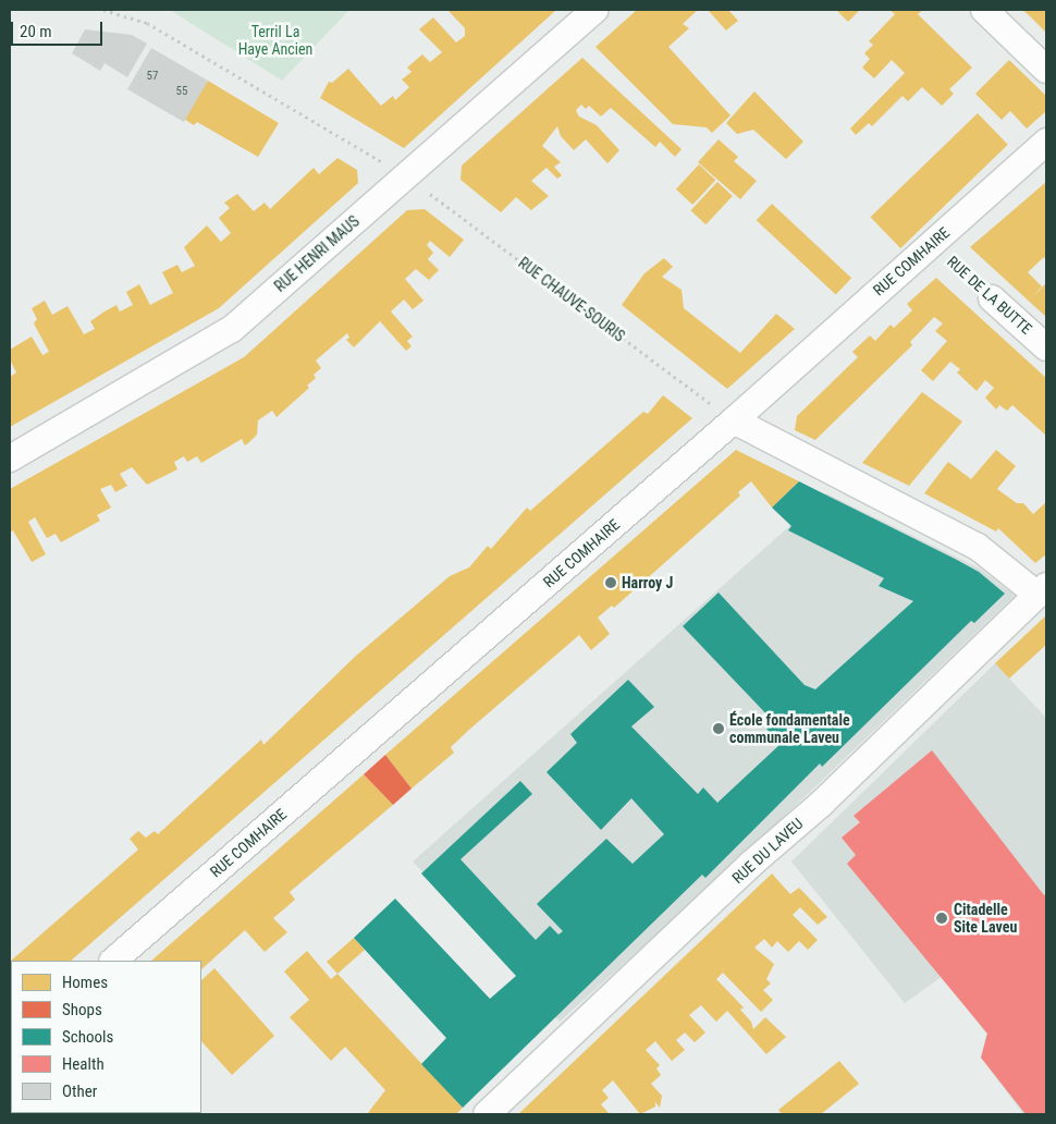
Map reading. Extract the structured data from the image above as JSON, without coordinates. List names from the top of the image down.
{
  "streets": {
    "street": [
      "RUE HENRI MAUS",
      "RUE COMHAIRE",
      "RUE DE LA BUTTE",
      "RUE DU LAVEU"
    ],
    "path": ["RUE CHAUVE-SOURIS"]
  },
  "crossings": [
    ["RUE HENRI MAUS", "RUE CHAUVE-SOURIS"],
    ["RUE COMHAIRE", "RUE DE LA BUTTE"],
    ["RUE COMHAIRE", "RUE CHAUVE-SOURIS"]
  ],
  "parks": ["Terril La Haye Ancien"],
  "places": ["Harroy J", "École fondamentale communale Laveu", "Citadelle Site Laveu"],
  "house_numbers": ["57", "55"],
  "legend": [
    "Homes",
    "Shops",
    "Schools",
    "Health",
    "Other"
  ],
  "scale_bar": "20 m"
}
